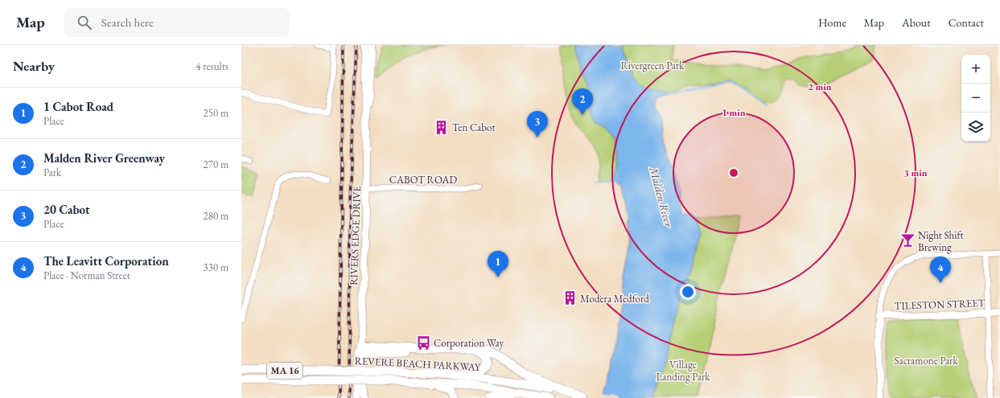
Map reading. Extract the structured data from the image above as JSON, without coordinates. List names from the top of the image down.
{
  "streets": {
    "highway": ["REVERE BEACH PARKWAY", "MA 16"],
    "main road": ["RIVERS EDGE DRIVE", "TILESTON STREET"],
    "street": ["CABOT ROAD"]
  },
  "crossings": [
    ["CABOT ROAD", "RIVERS EDGE DRIVE"]
  ],
  "water": ["Malden River"],
  "parks": ["Rivergreen Park", "Sacramone Park", "Village Landing Park"],
  "places": {
    "building": ["Ten Cabot", "Modera Medford"],
    "bar": ["Night Shift Brewing"],
    "bus stop": ["Corporation Way"]
  },
  "page": {
    "header": "Map",
    "search": "Search here",
    "nav": [
      "Home",
      "Map",
      "About",
      "Contact"
    ],
    "heading": ["Nearby", "4 results"],
    "map_buttons": ["+", "−"],
    "list": [
      {
        "mark": "1",
        "name": "1 Cabot Road",
        "note": "Place",
        "value": "250 m"
      },
      {
        "mark": "2",
        "name": "Malden River Greenway",
        "note": "Park",
        "value": "270 m"
      },
      {
        "mark": "3",
        "name": "20 Cabot",
        "note": "Place",
        "value": "280 m"
      },
      {
        "mark": "4",
        "name": "The Leavitt Corporation",
        "note": "Place · Norman Street",
        "value": "330 m"
      }
    ],
    "pins": [
      "2",
      "3",
      "1",
      "4"
    ]
  },
  "rings": ["2 min", "1 min", "3 min"]
}
